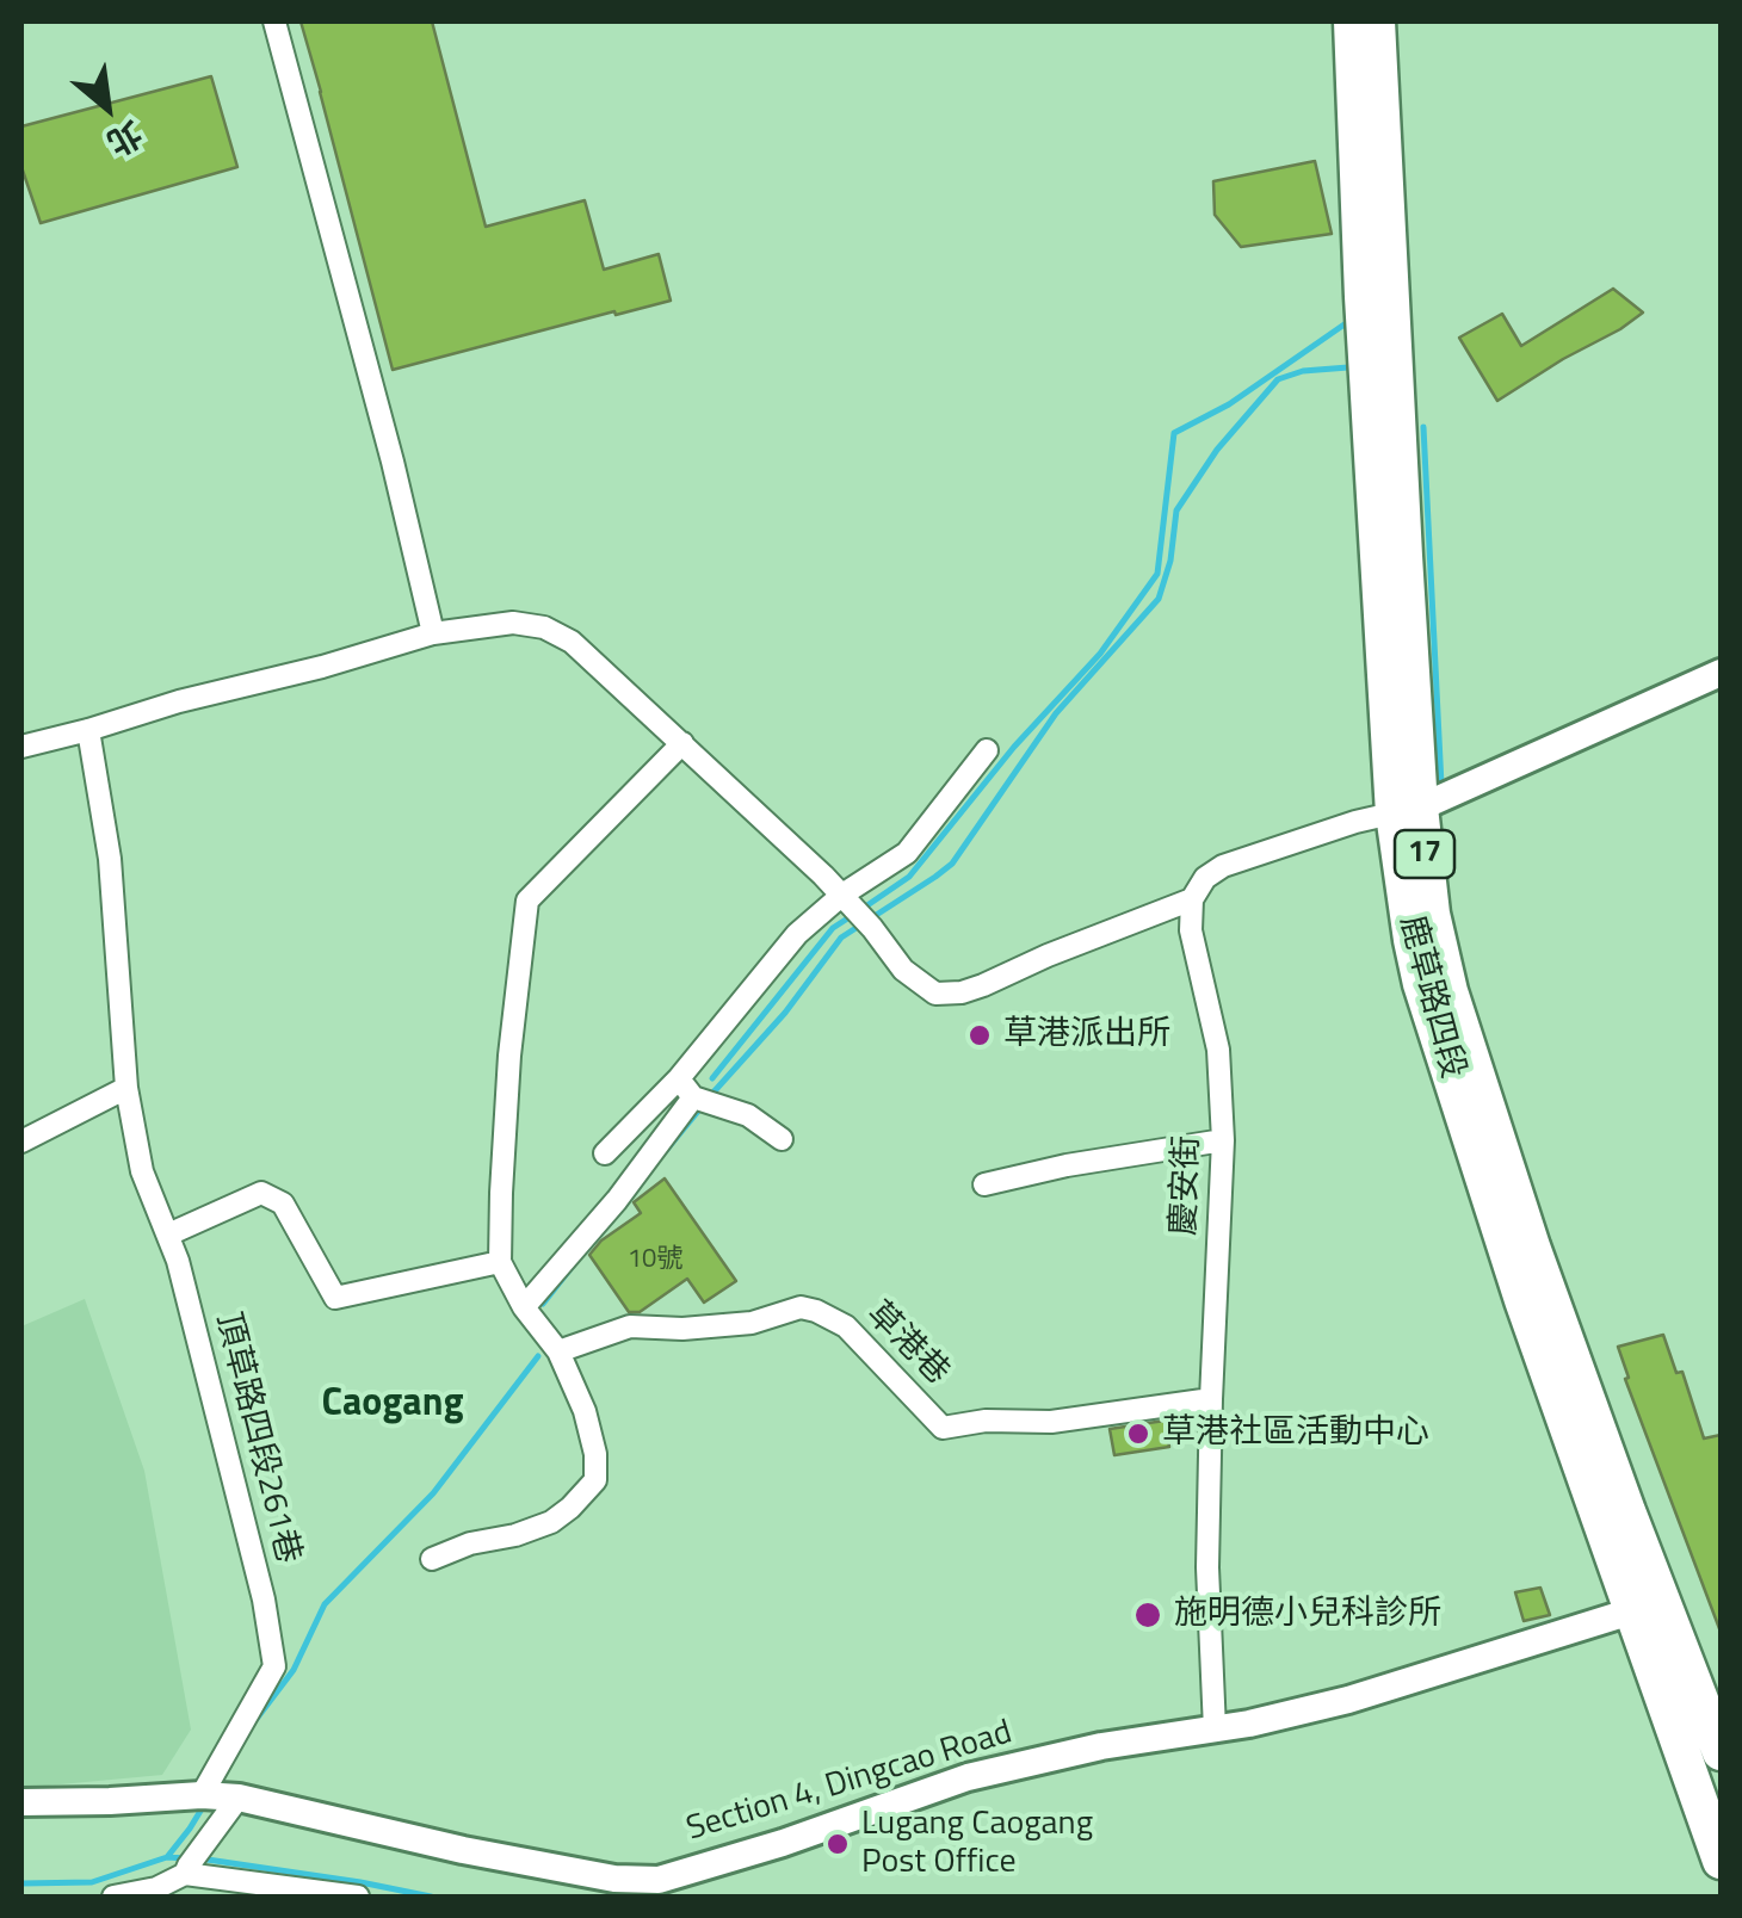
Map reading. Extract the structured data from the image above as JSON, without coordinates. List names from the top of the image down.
{
  "streets": {
    "main road": ["17", "鹿草路四段"],
    "street": [
      "慶安街",
      "草港巷",
      "頂草路四段261巷",
      "Section 4, Dingcao Road"
    ]
  },
  "crossings": [
    ["鹿草路四段", "Section 4, Dingcao Road"],
    ["慶安街", "草港巷"],
    ["慶安街", "Section 4, Dingcao Road"],
    ["頂草路四段261巷", "Section 4, Dingcao Road"]
  ],
  "districts": ["Caogang"],
  "places": [
    "草港派出所",
    "草港社區活動中心",
    "施明德小兒科診所",
    "Lugang Caogang Post Office"
  ],
  "house_numbers": ["10號"],
  "north": "bottom right"
}
